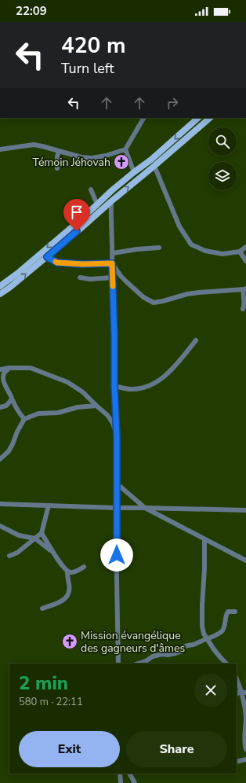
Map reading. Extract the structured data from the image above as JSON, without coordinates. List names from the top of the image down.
{
  "places": {
    "church": ["Témoin Jéhovah", "Mission évangélique des gagneurs d'âmes"]
  },
  "page": {
    "status": "22:09",
    "turn": ["420 m", "Turn left"],
    "heading": ["2 min", "580 m · 22:11"],
    "buttons": ["Exit", "Share"]
  }
}
